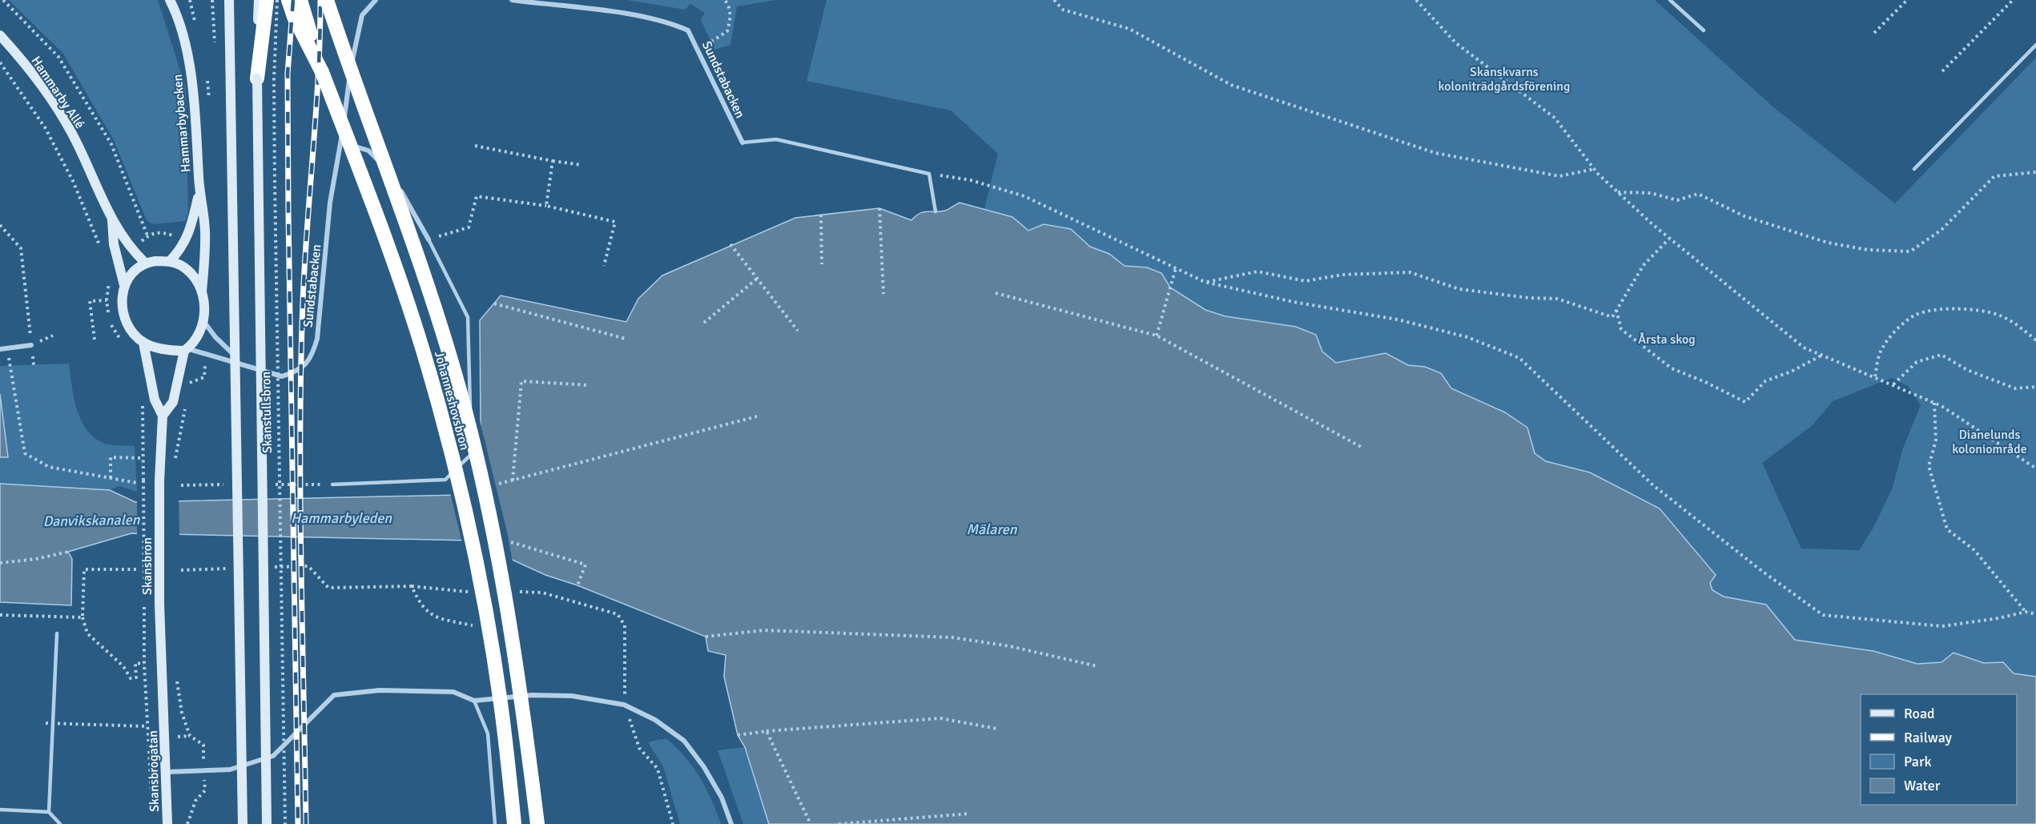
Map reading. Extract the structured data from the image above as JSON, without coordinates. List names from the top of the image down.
{
  "streets": {
    "highway": ["Johanneshovsbron"],
    "main road": [
      "Hammarby Allé",
      "Hammarbybacken",
      "Skanstullsbron",
      "Skansbron",
      "Skansbrogatan"
    ],
    "street": ["Sundstabacken"]
  },
  "crossings": [
    ["Sundstabacken", "Hammarby Allé"],
    ["Sundstabacken", "Hammarbybacken"],
    ["Sundstabacken", "Skansbron"],
    ["Hammarby Allé", "Hammarbybacken"],
    ["Hammarby Allé", "Skansbron"],
    ["Hammarbybacken", "Skansbron"],
    ["Skansbron", "Skansbrogatan"]
  ],
  "water": ["Hammarbyleden", "Danvikskanalen", "Mälaren"],
  "parks": ["Skanskvarns koloniträdgårdsförening", "Årsta skog", "Dianelunds koloniområde"],
  "legend": [
    "Road",
    "Railway",
    "Park",
    "Water"
  ]
}
